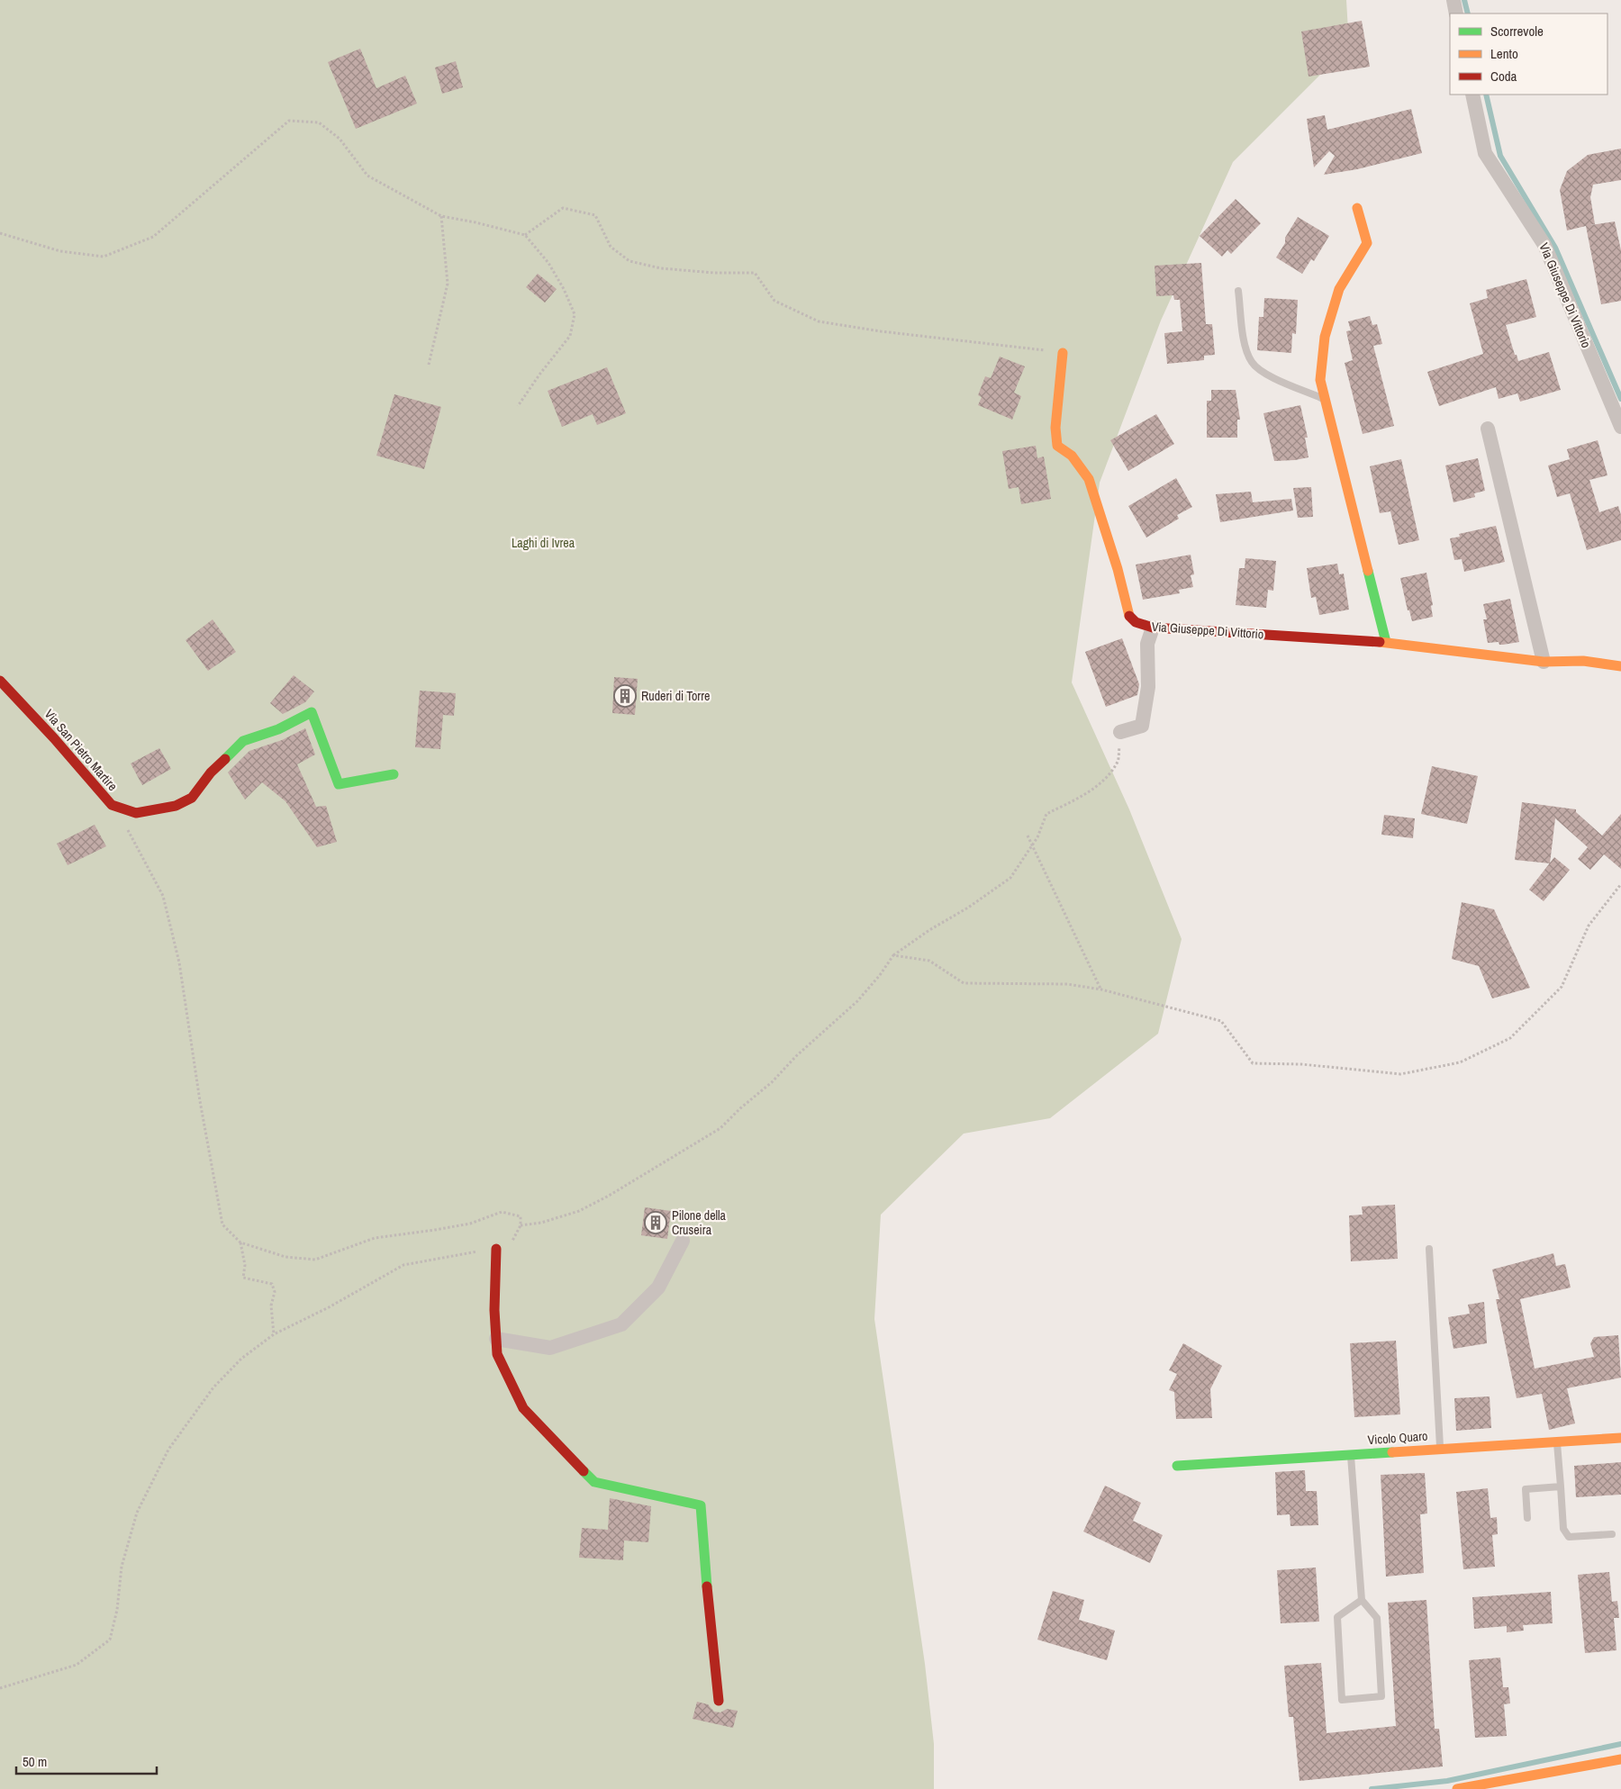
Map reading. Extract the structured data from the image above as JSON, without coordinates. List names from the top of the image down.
{
  "streets": {
    "street": ["Via Giuseppe Di Vittorio", "Via San Pietro Martire", "Vicolo Quaro"]
  },
  "parks": ["Laghi di Ivrea"],
  "places": {
    "building": ["Ruderi di Torre", "Pilone della Cruseira"]
  },
  "legend": ["Scorrevole", "Lento", "Coda"],
  "scale_bar": "50 m"
}
